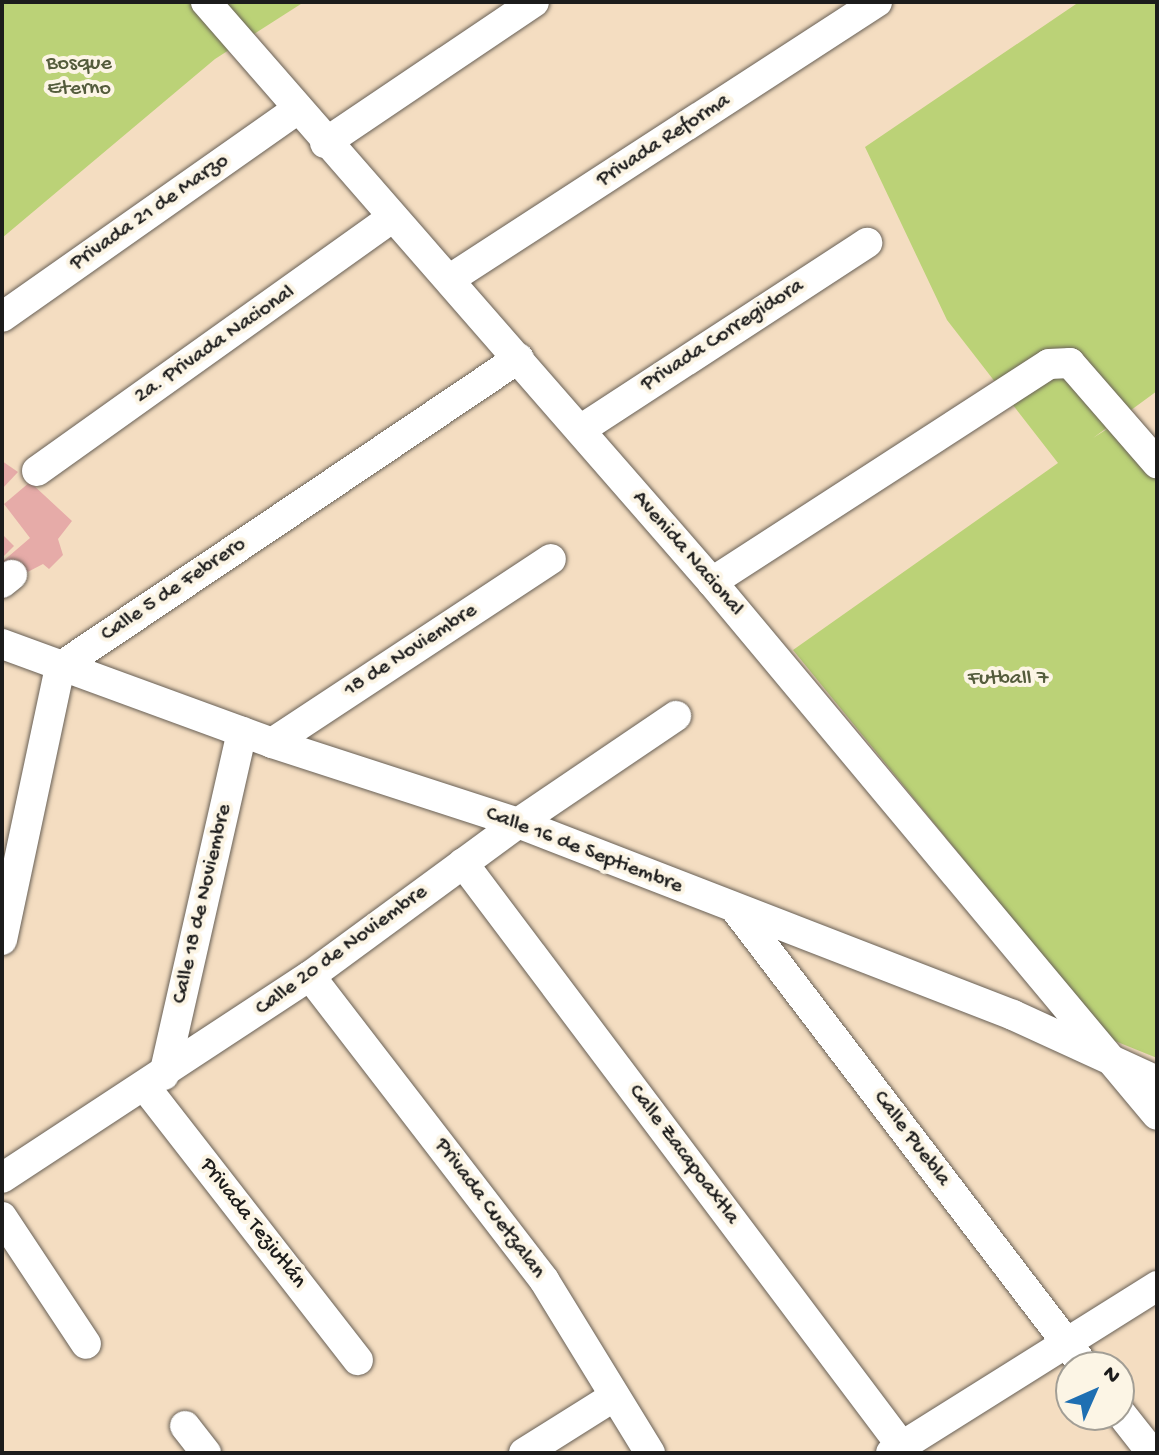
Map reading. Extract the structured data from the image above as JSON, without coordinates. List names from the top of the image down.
{
  "streets": {
    "street": [
      "Privada Reforma",
      "Privada 21 de Marzo",
      "Privada Corregidora",
      "2a. Privada Nacional",
      "Avenida Nacional",
      "Calle 5 de Febrero",
      "18 de Noviembre",
      "Calle 16 de Septiembre",
      "Calle 18 de Noviembre",
      "Calle 20 de Noviembre",
      "Calle Puebla",
      "Calle Zacapoaxtla",
      "Privada Cuetzalan",
      "Privada Teziutlán"
    ]
  },
  "crossings": [
    ["Privada Reforma", "Avenida Nacional"],
    ["Privada 21 de Marzo", "Avenida Nacional"],
    ["Privada Corregidora", "Avenida Nacional"],
    ["2a. Privada Nacional", "Avenida Nacional"],
    ["Avenida Nacional", "Calle 5 de Febrero"],
    ["Avenida Nacional", "Calle 16 de Septiembre"],
    ["Calle 5 de Febrero", "Calle 16 de Septiembre"],
    ["18 de Noviembre", "Calle 16 de Septiembre"],
    ["Calle 16 de Septiembre", "Calle 18 de Noviembre"],
    ["Calle 16 de Septiembre", "Calle 20 de Noviembre"],
    ["Calle 16 de Septiembre", "Calle Puebla"],
    ["Calle 18 de Noviembre", "Calle 20 de Noviembre"],
    ["Calle 18 de Noviembre", "Privada Teziutlán"],
    ["Calle 20 de Noviembre", "Calle Zacapoaxtla"],
    ["Calle 20 de Noviembre", "Privada Cuetzalan"],
    ["Calle 20 de Noviembre", "Privada Teziutlán"]
  ],
  "parks": ["Bosque Eterno", "Futball 7"],
  "north": "top right"
}
